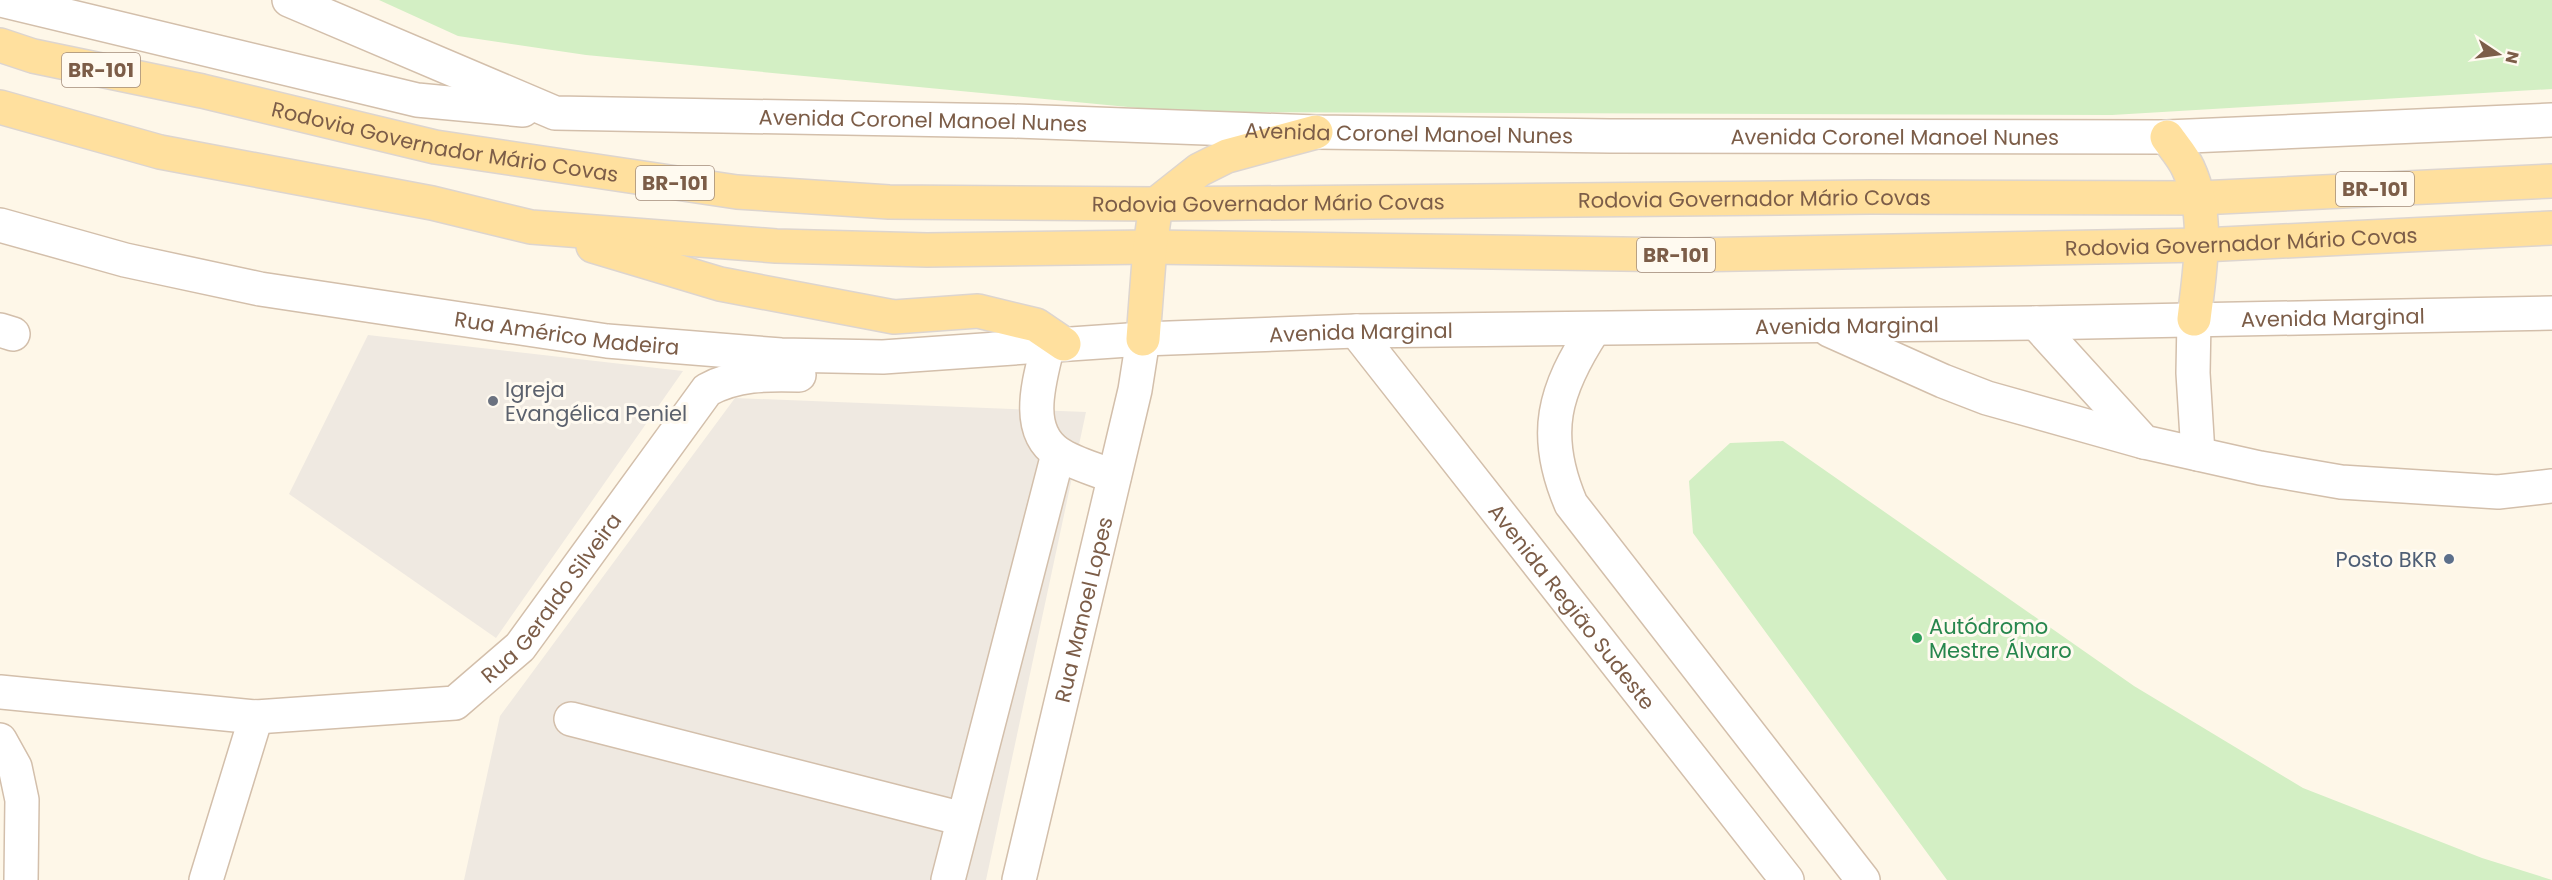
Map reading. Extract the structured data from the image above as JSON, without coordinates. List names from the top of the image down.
{
  "streets": {
    "main road": ["BR-101", "Rodovia Governador Mário Covas"],
    "street": [
      "Avenida Coronel Manoel Nunes",
      "Avenida Marginal",
      "Rua Américo Madeira",
      "Rua Geraldo Silveira",
      "Avenida Região Sudeste",
      "Rua Manoel Lopes"
    ]
  },
  "crossings": [
    ["Avenida Marginal", "Rua Américo Madeira"],
    ["Avenida Marginal", "Avenida Região Sudeste"],
    ["Avenida Marginal", "Rua Manoel Lopes"],
    ["Rua Américo Madeira", "Rua Geraldo Silveira"],
    ["Rua Américo Madeira", "Rua Manoel Lopes"]
  ],
  "places": ["Igreja Evangélica Peniel", "Posto BKR", "Autódromo Mestre Álvaro"],
  "north": "right"
}
